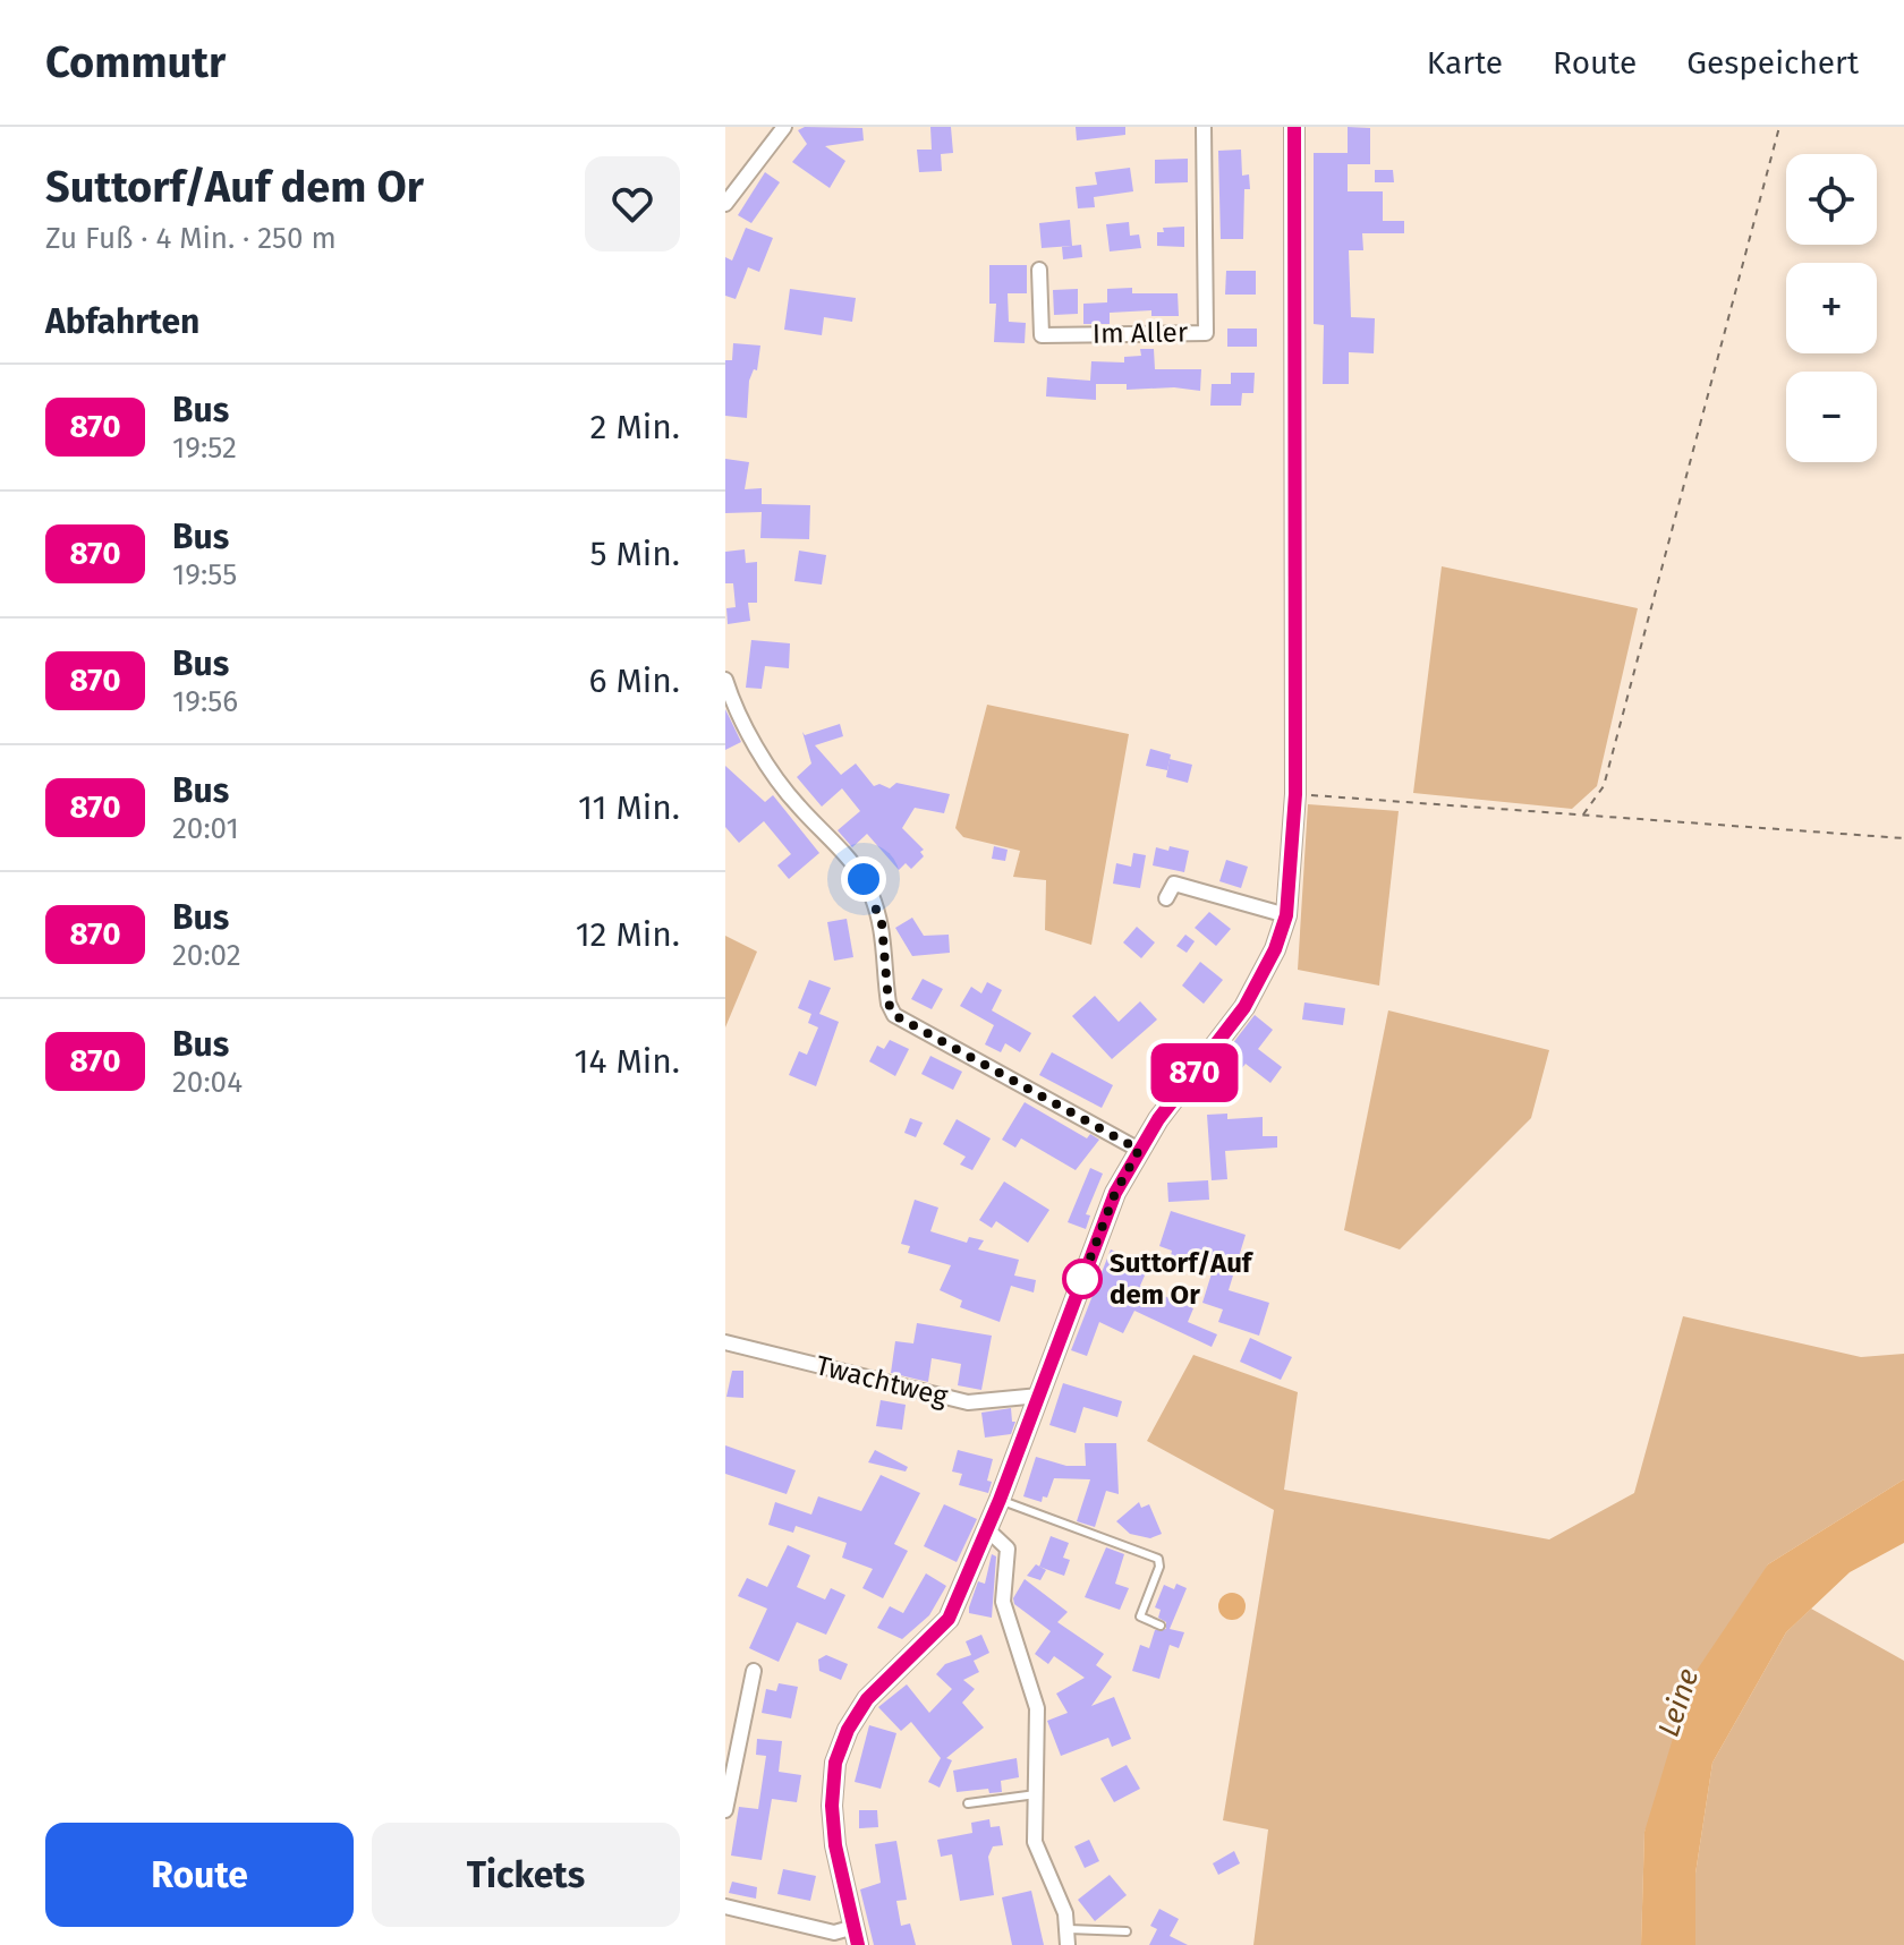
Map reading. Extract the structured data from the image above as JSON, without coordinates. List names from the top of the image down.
{
  "streets": {
    "street": ["Im Aller", "Twachtweg"]
  },
  "water": ["Leine"],
  "places": ["Suttorf/Auf dem Or"],
  "lines": ["bus line 870"],
  "page": {
    "header": "Commutr",
    "nav": ["Karte", "Route", "Gespeichert"],
    "heading": [
      ["Suttorf/Auf dem Or", "Zu Fuß · 4 Min. · 250 m"],
      "Abfahrten"
    ],
    "on_map": "870",
    "map_buttons": ["+", "−"],
    "list": [
      {
        "mark": "870",
        "name": "Bus",
        "note": "19:52",
        "value": "2 Min."
      },
      {
        "mark": "870",
        "name": "Bus",
        "note": "19:55",
        "value": "5 Min."
      },
      {
        "mark": "870",
        "name": "Bus",
        "note": "19:56",
        "value": "6 Min."
      },
      {
        "mark": "870",
        "name": "Bus",
        "note": "20:01",
        "value": "11 Min."
      },
      {
        "mark": "870",
        "name": "Bus",
        "note": "20:02",
        "value": "12 Min."
      },
      {
        "mark": "870",
        "name": "Bus",
        "note": "20:04",
        "value": "14 Min."
      }
    ],
    "buttons": ["Route", "Tickets"]
  }
}
